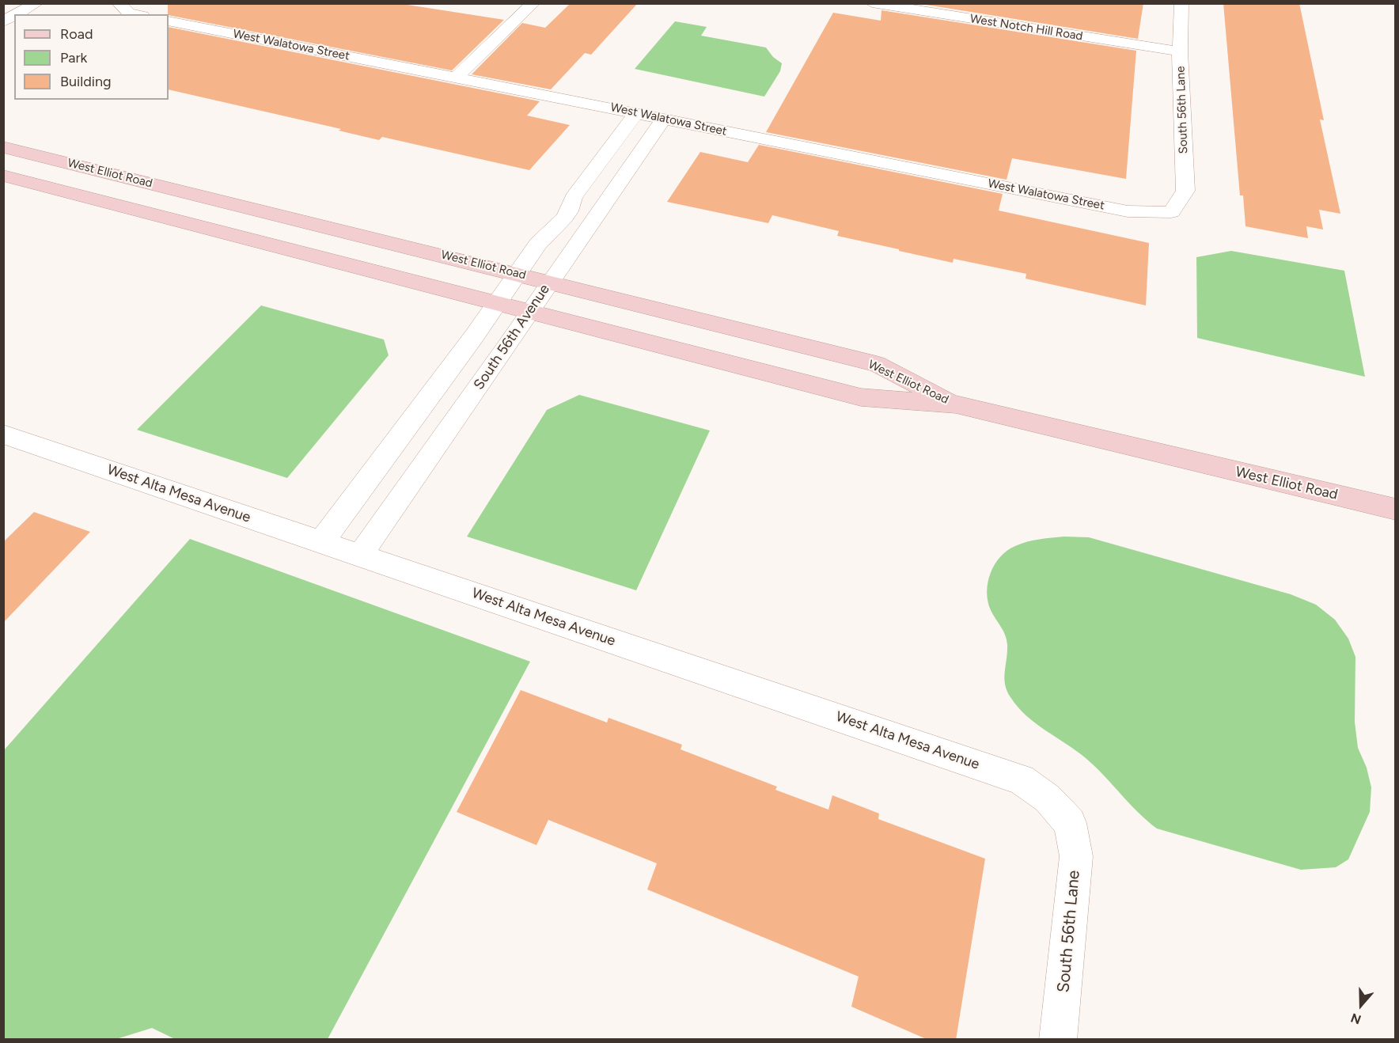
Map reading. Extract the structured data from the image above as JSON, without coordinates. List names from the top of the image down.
{
  "streets": {
    "main road": ["West Elliot Road"],
    "street": [
      "West Notch Hill Road",
      "West Walatowa Street",
      "South 56th Lane",
      "South 56th Avenue",
      "West Alta Mesa Avenue"
    ]
  },
  "crossings": [
    ["West Notch Hill Road", "South 56th Lane"],
    ["West Walatowa Street", "South 56th Lane"],
    ["West Walatowa Street", "South 56th Avenue"],
    ["South 56th Lane", "West Alta Mesa Avenue"],
    ["West Elliot Road", "South 56th Avenue"],
    ["South 56th Avenue", "West Alta Mesa Avenue"]
  ],
  "legend": ["Road", "Park", "Building"],
  "north": "bottom"
}
